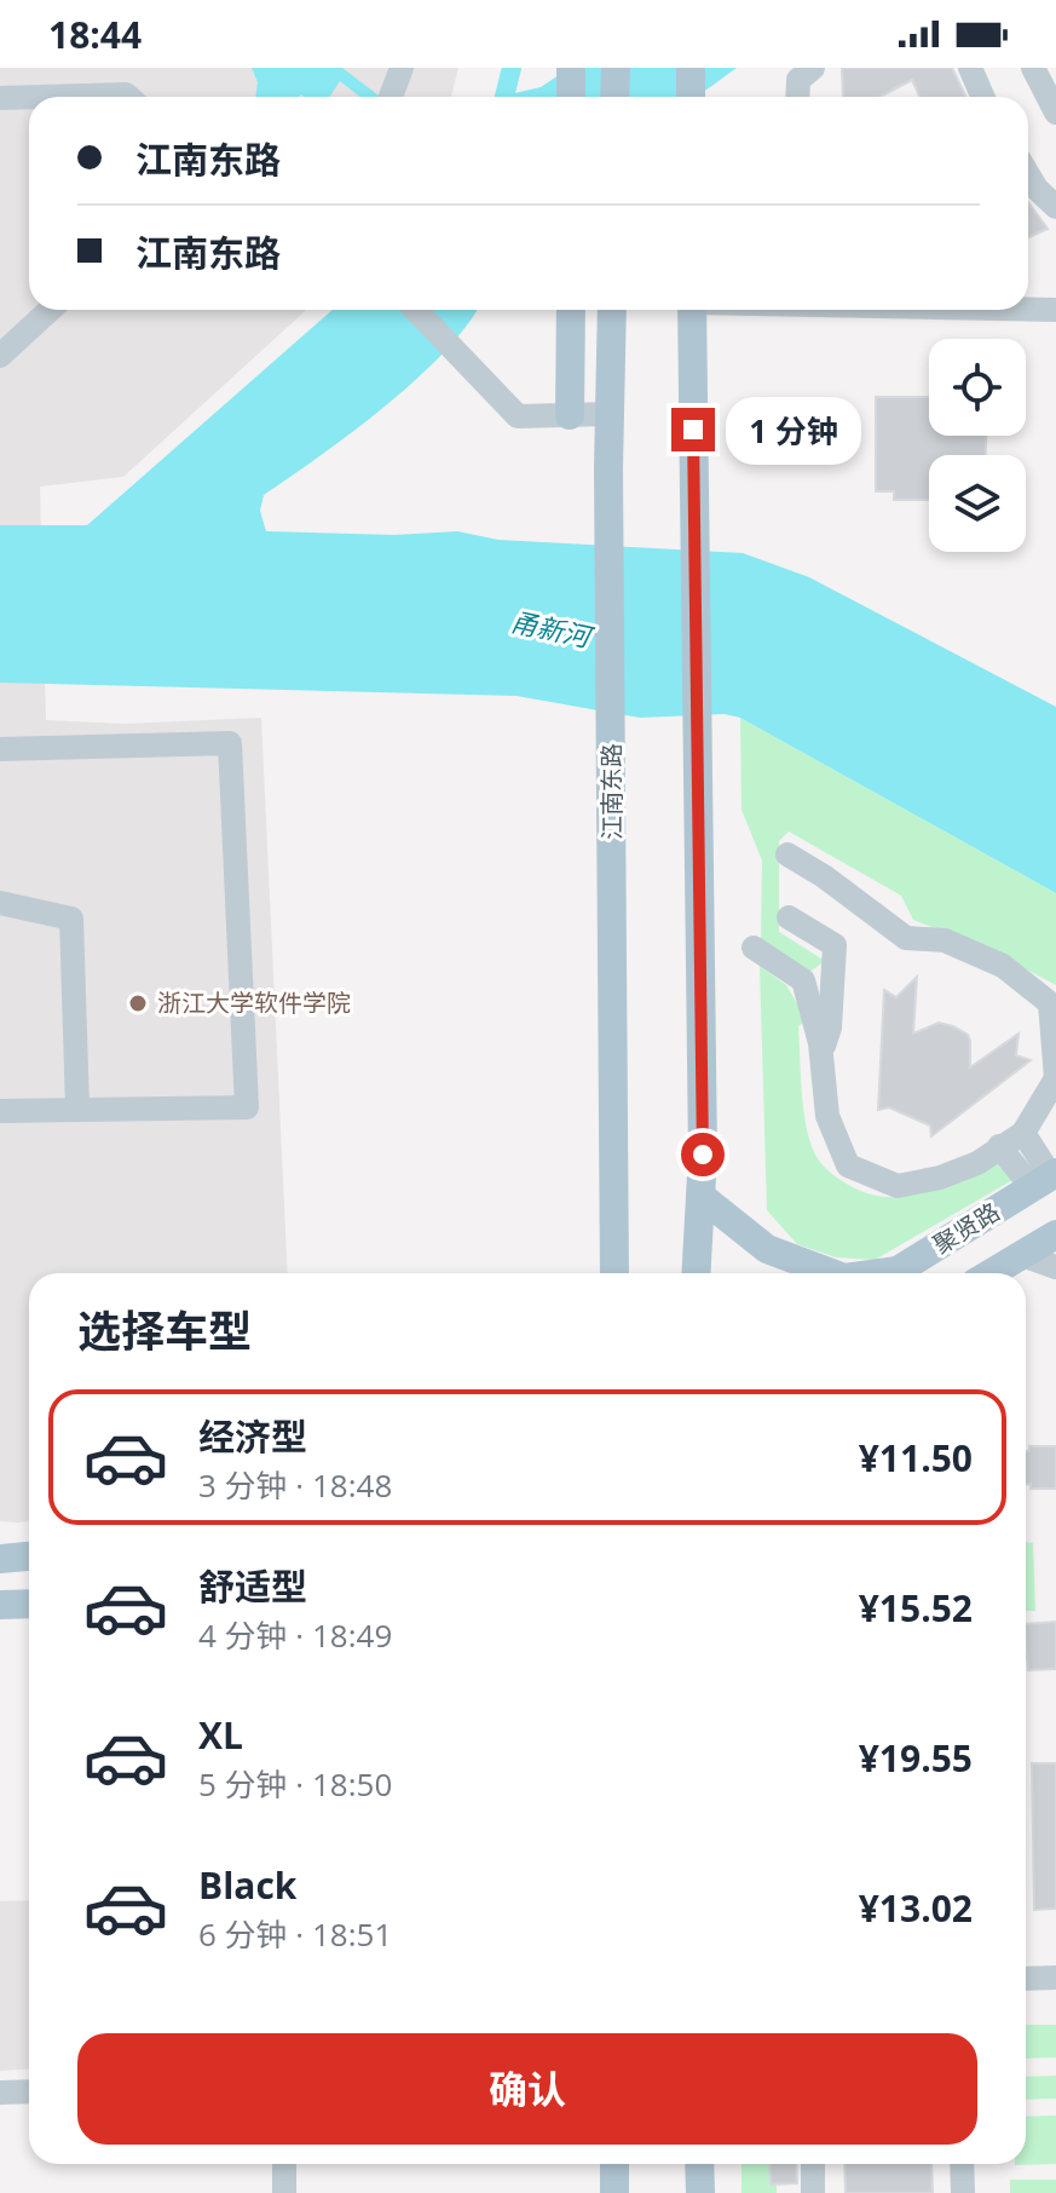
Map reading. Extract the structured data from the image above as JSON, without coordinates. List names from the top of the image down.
{
  "streets": {
    "main road": ["江南东路", "聚贤路"]
  },
  "water": ["甬新河"],
  "places": ["浙江大学软件学院"],
  "page": {
    "status": "18:44",
    "banner": ["江南东路", "江南东路"],
    "bubble": "1 分钟",
    "heading": "选择车型",
    "list": [
      {
        "name": "经济型",
        "note": "3 分钟 · 18:48",
        "value": "¥11.50"
      },
      {
        "name": "舒适型",
        "note": "4 分钟 · 18:49",
        "value": "¥15.52"
      },
      {
        "name": "XL",
        "note": "5 分钟 · 18:50",
        "value": "¥19.55"
      },
      {
        "name": "Black",
        "note": "6 分钟 · 18:51",
        "value": "¥13.02"
      }
    ],
    "buttons": "确认"
  }
}
